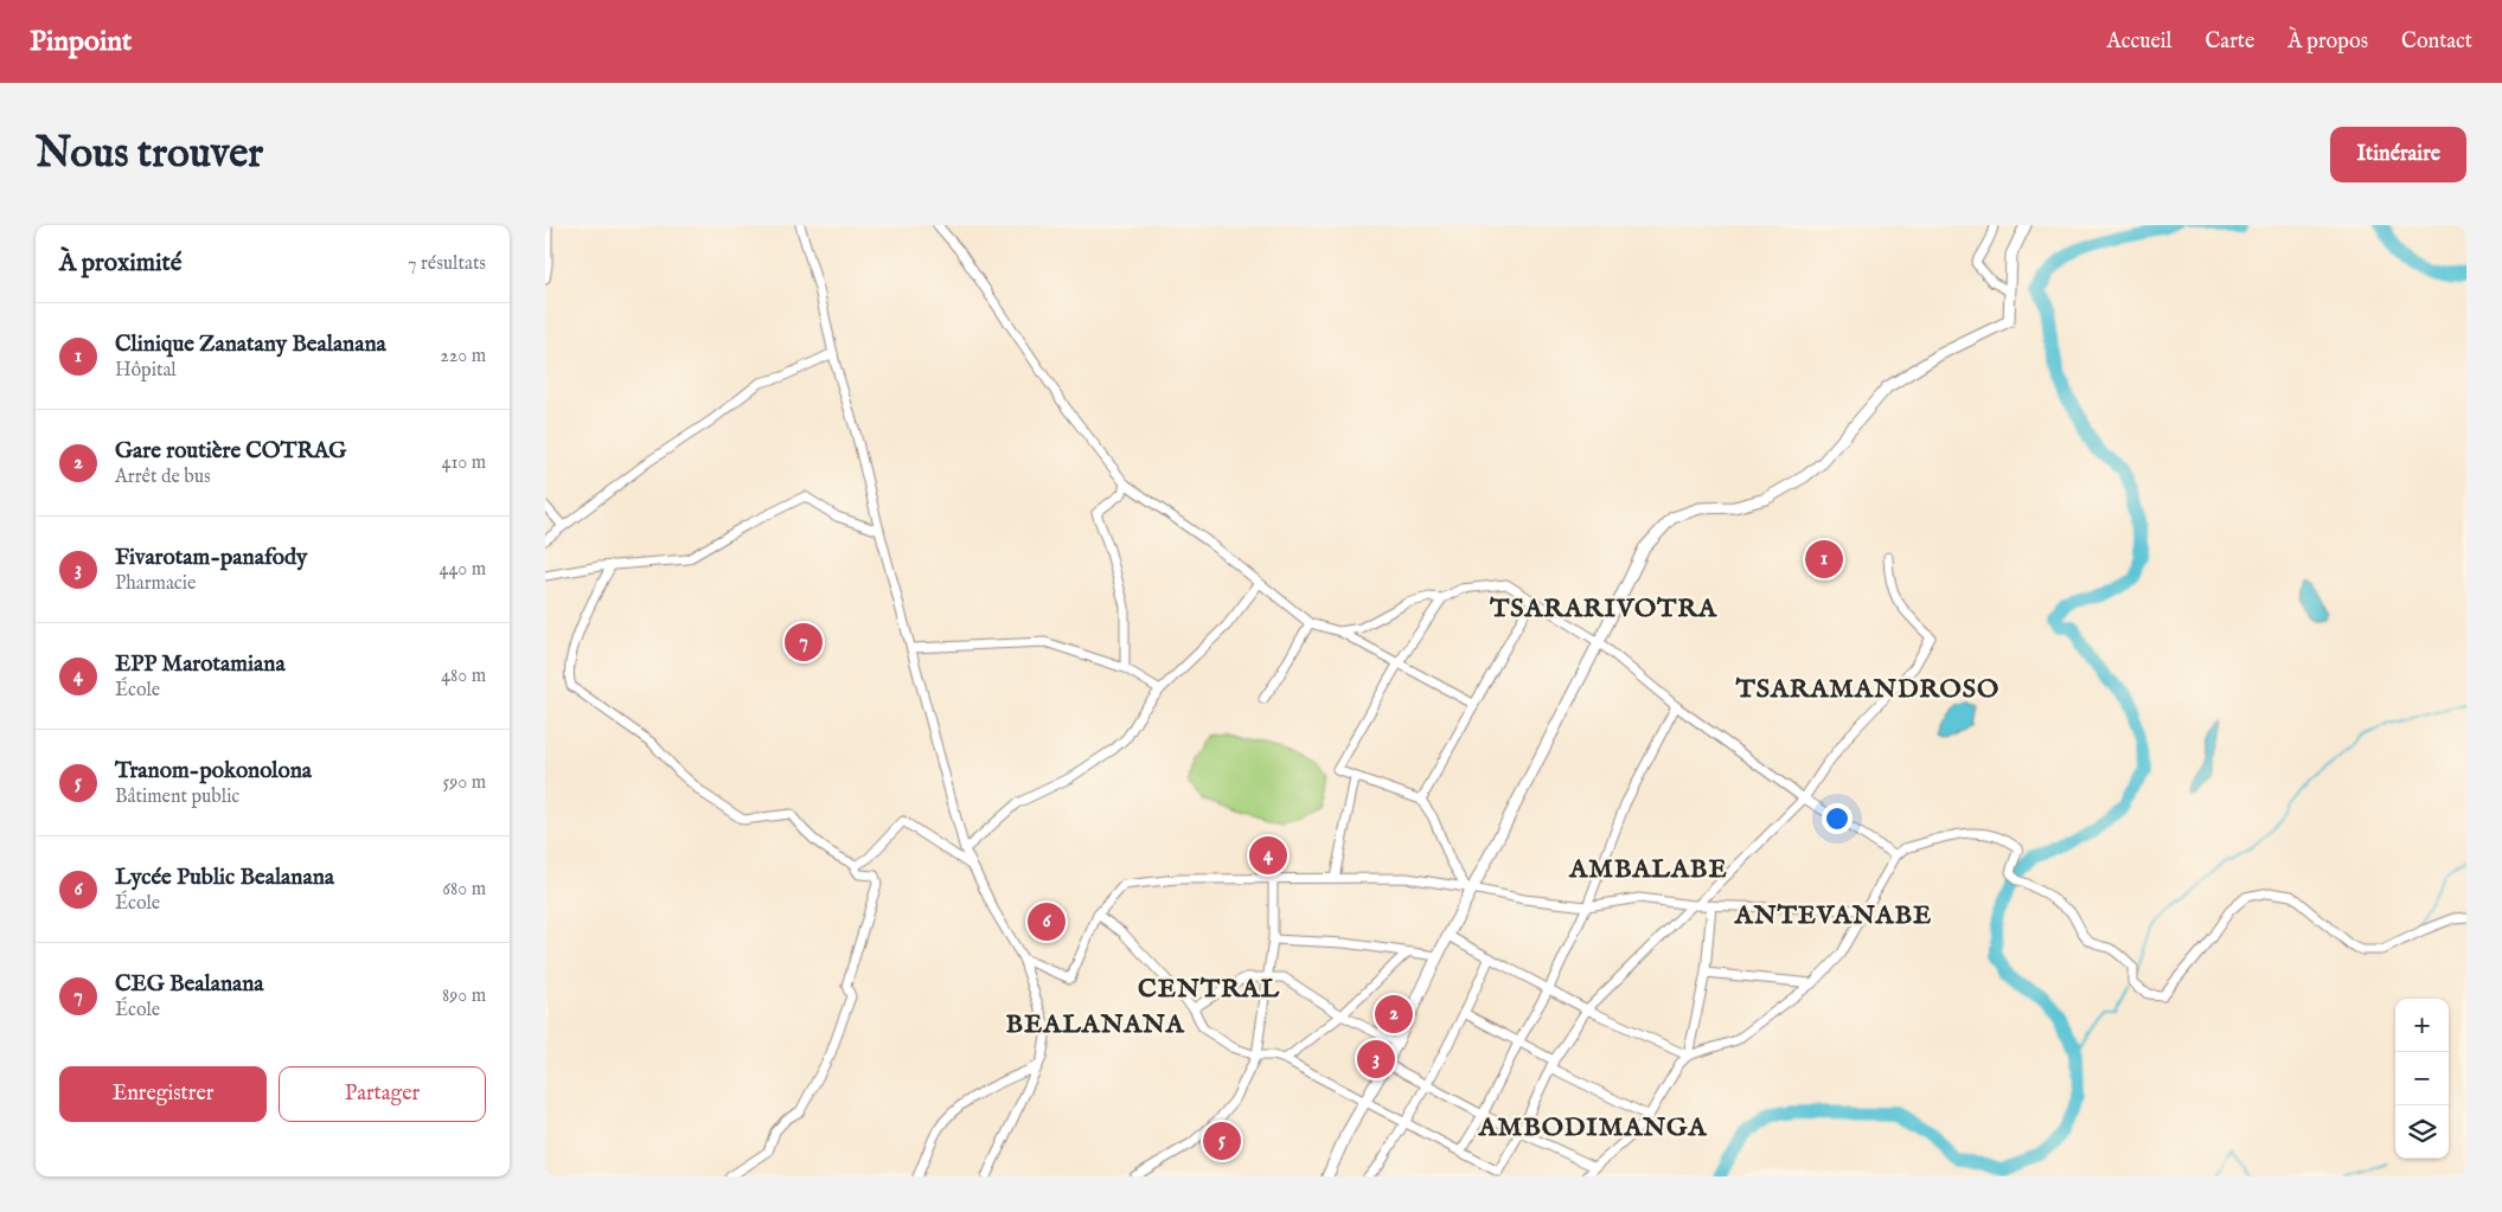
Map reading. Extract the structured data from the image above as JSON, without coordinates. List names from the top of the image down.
{
  "districts": [
    "TSARARIVOTRA",
    "TSARAMANDROSO",
    "AMBALABE",
    "ANTEVANABE",
    "CENTRAL",
    "BEALANANA",
    "AMBODIMANGA"
  ],
  "page": {
    "header": "Pinpoint",
    "nav": [
      "Accueil",
      "Carte",
      "À propos",
      "Contact"
    ],
    "buttons": [
      "Itinéraire",
      ["Enregistrer", "Partager"]
    ],
    "title": "Nous trouver",
    "heading": ["À proximité", "7 résultats"],
    "list": [
      {
        "mark": "1",
        "name": "Clinique Zanatany Bealanana",
        "note": "Hôpital",
        "value": "220 m"
      },
      {
        "mark": "2",
        "name": "Gare routière COTRAG",
        "note": "Arrêt de bus",
        "value": "410 m"
      },
      {
        "mark": "3",
        "name": "Fivarotam-panafody",
        "note": "Pharmacie",
        "value": "440 m"
      },
      {
        "mark": "4",
        "name": "EPP Marotamiana",
        "note": "École",
        "value": "480 m"
      },
      {
        "mark": "5",
        "name": "Tranom-pokonolona",
        "note": "Bâtiment public",
        "value": "590 m"
      },
      {
        "mark": "6",
        "name": "Lycée Public Bealanana",
        "note": "École",
        "value": "680 m"
      },
      {
        "mark": "7",
        "name": "CEG Bealanana",
        "note": "École",
        "value": "890 m"
      }
    ],
    "pins": [
      "1",
      "7",
      "4",
      "6",
      "2",
      "3",
      "5"
    ],
    "map_buttons": ["+", "−"]
  }
}
